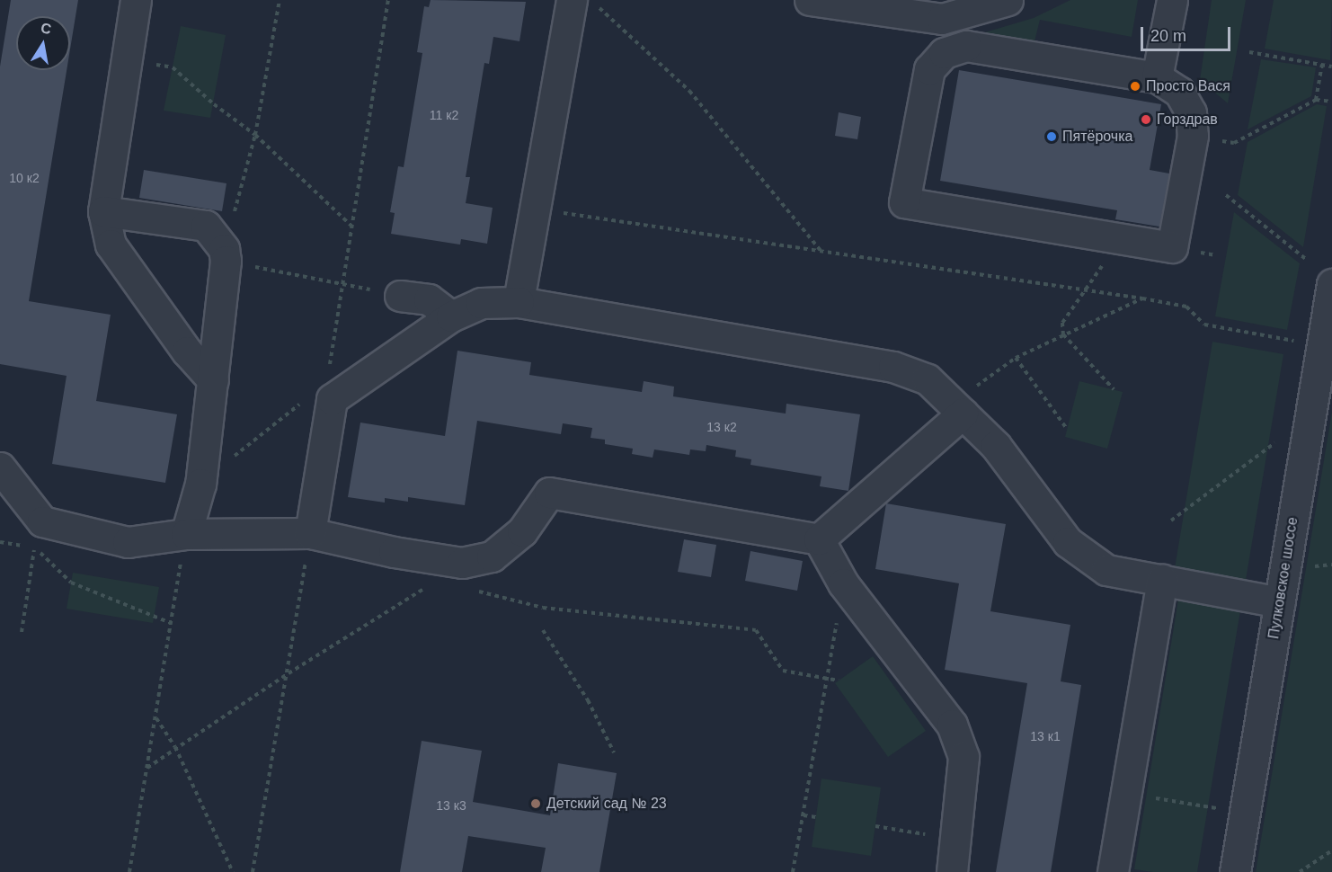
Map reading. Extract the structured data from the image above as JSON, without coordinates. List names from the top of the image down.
{
  "streets": {
    "street": ["Пулковское шоссе"]
  },
  "places": [
    "Просто Вася",
    "Горздрав",
    "Пятёрочка",
    "Детский сад № 23"
  ],
  "house_numbers": [
    "11 к2",
    "10 к2",
    "13 к2",
    "13 к1",
    "13 к3"
  ],
  "scale_bar": "20 m",
  "north": "top"
}
